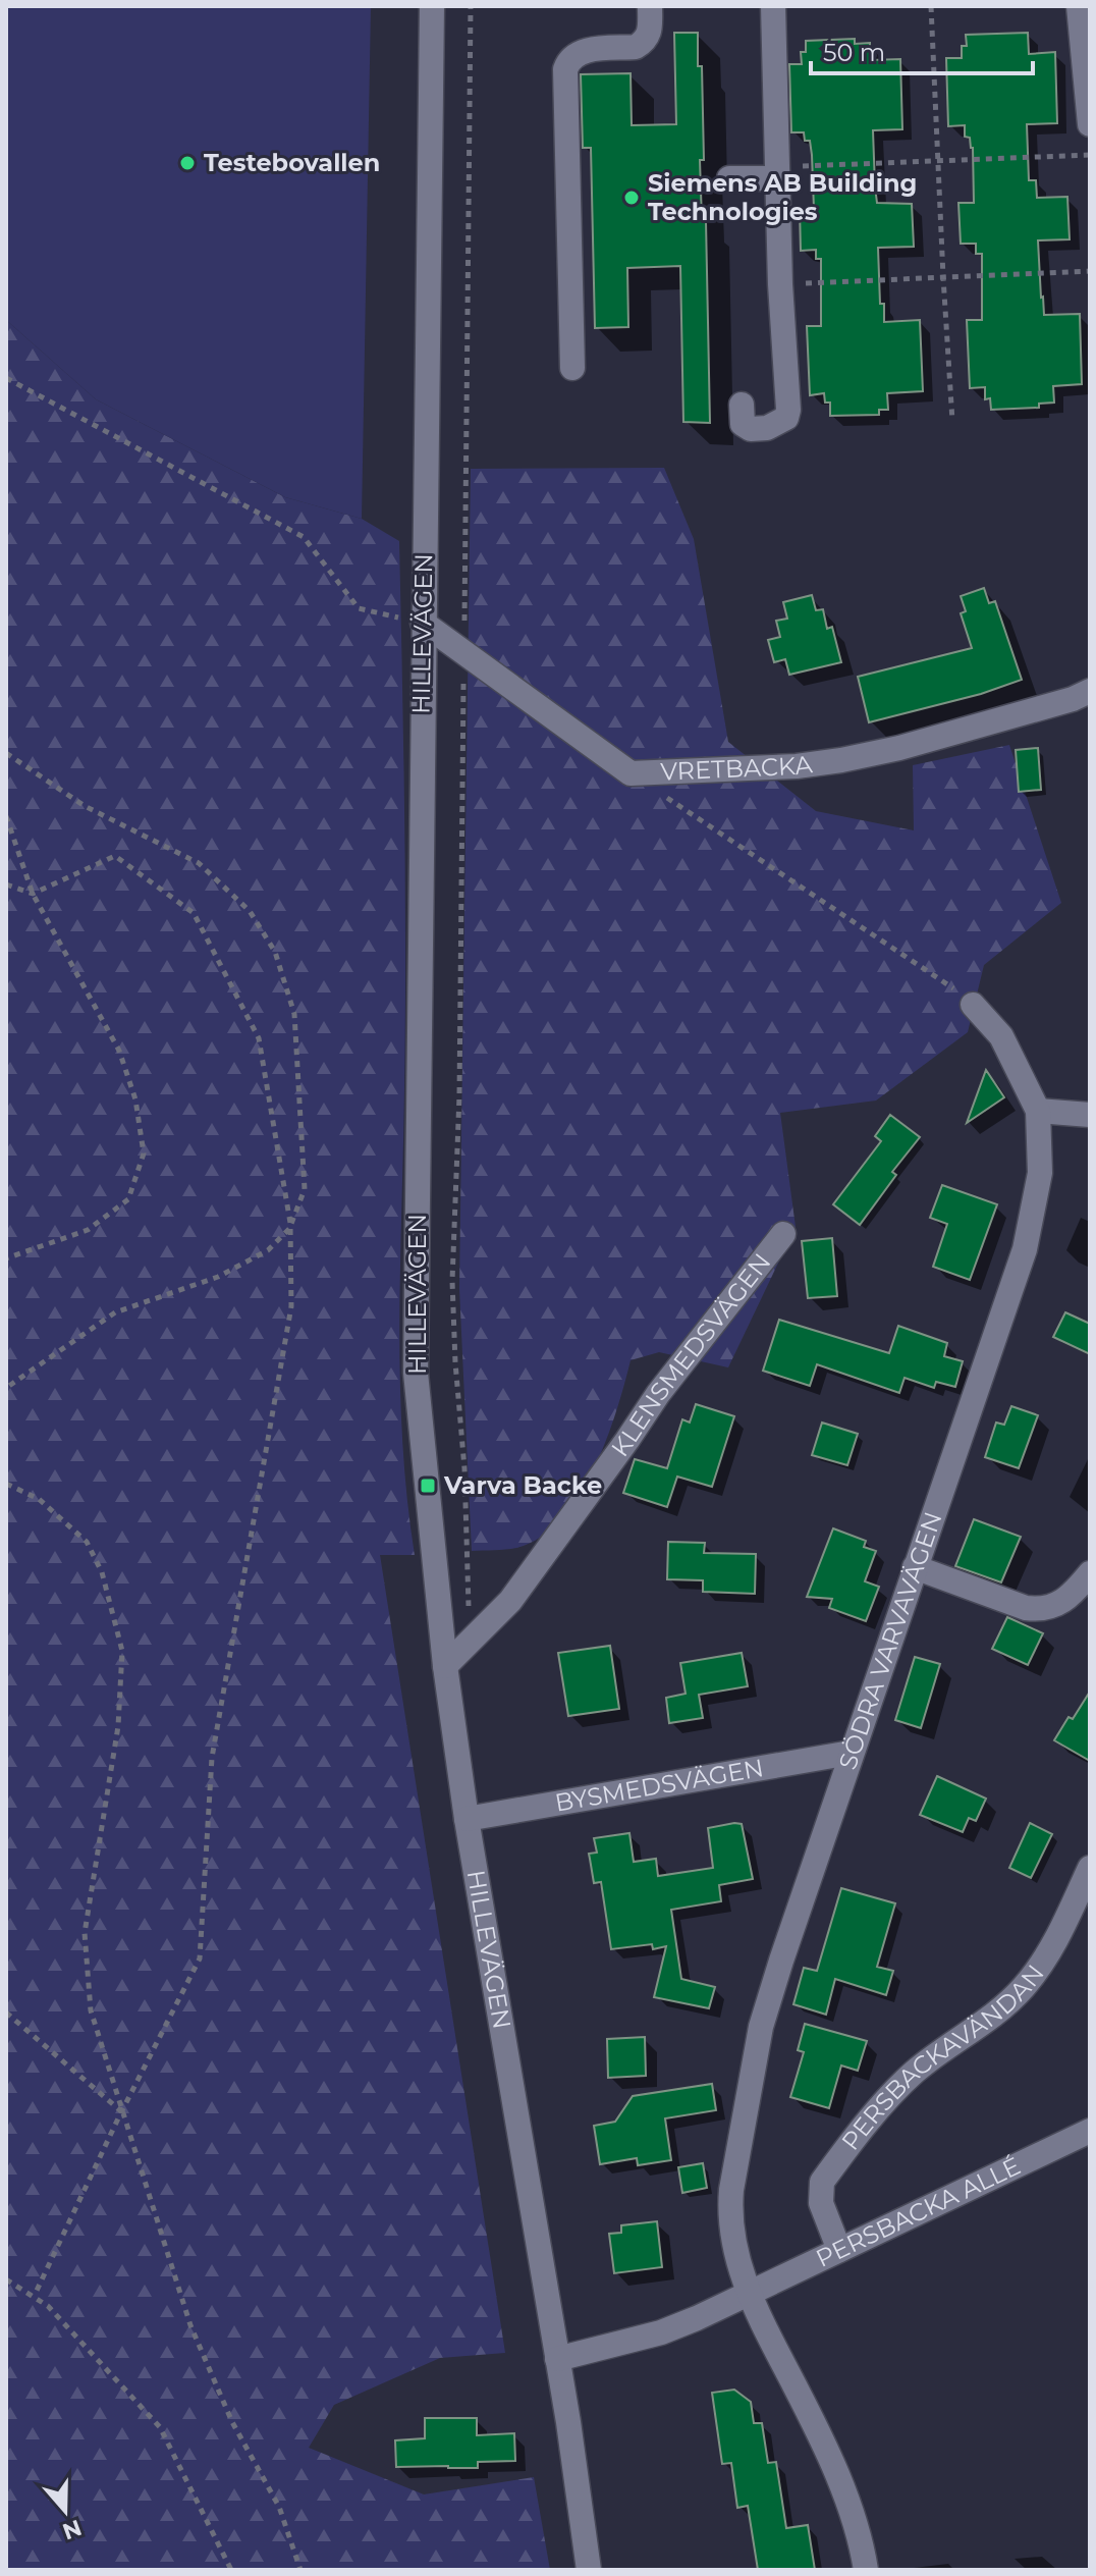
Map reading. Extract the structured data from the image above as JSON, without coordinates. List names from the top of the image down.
{
  "streets": {
    "street": [
      "HILLEVÄGEN",
      "VRETBACKA",
      "KLENSMEDSVÄGEN",
      "SÖDRA VARVAVÄGEN",
      "BYSMEDSVÄGEN",
      "PERSBACKAVÄNDAN",
      "PERSBACKA ALLÉ"
    ]
  },
  "crossings": [
    ["HILLEVÄGEN", "VRETBACKA"],
    ["HILLEVÄGEN", "KLENSMEDSVÄGEN"],
    ["HILLEVÄGEN", "BYSMEDSVÄGEN"],
    ["SÖDRA VARVAVÄGEN", "BYSMEDSVÄGEN"],
    ["SÖDRA VARVAVÄGEN", "PERSBACKA ALLÉ"],
    ["PERSBACKAVÄNDAN", "PERSBACKA ALLÉ"]
  ],
  "places": {
    "other": ["Testebovallen", "Siemens AB Building Technologies"],
    "transit": ["Varva Backe"]
  },
  "scale_bar": "50 m",
  "north": "bottom"
}
